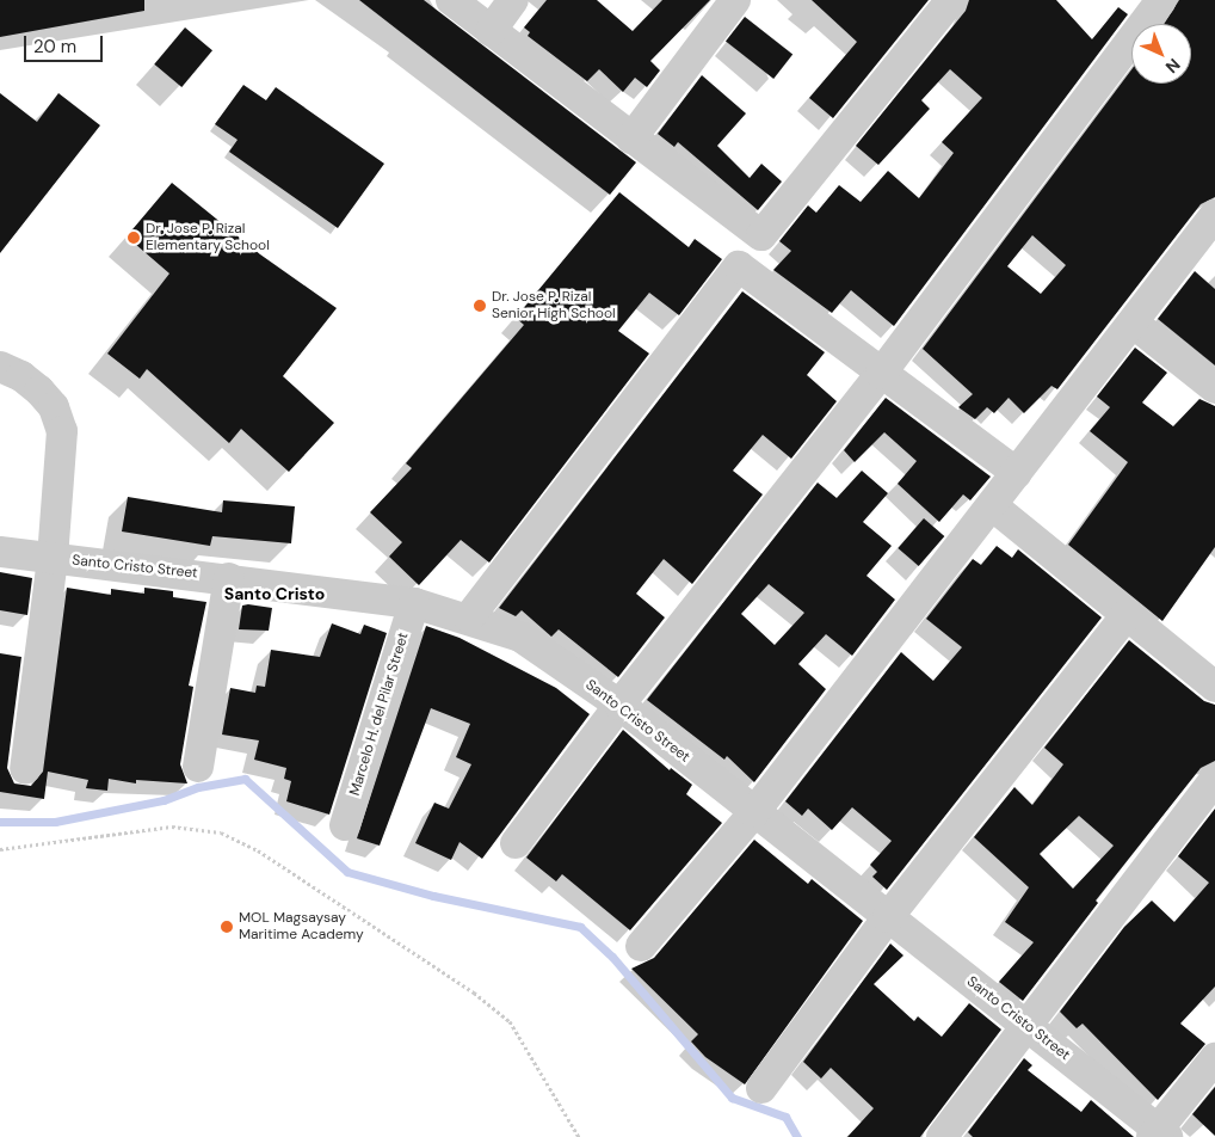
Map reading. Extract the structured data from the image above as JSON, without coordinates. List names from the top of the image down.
{
  "streets": {
    "street": ["Santo Cristo Street", "Marcelo H. del Pilar Street"]
  },
  "crossings": [
    ["Santo Cristo Street", "Marcelo H. del Pilar Street"]
  ],
  "districts": ["Santo Cristo"],
  "places": ["Dr. Jose P. Rizal Elementary School", "Dr. Jose P. Rizal Senior High School", "MOL Magsaysay Maritime Academy"],
  "scale_bar": "20 m",
  "north": "bottom right"
}
